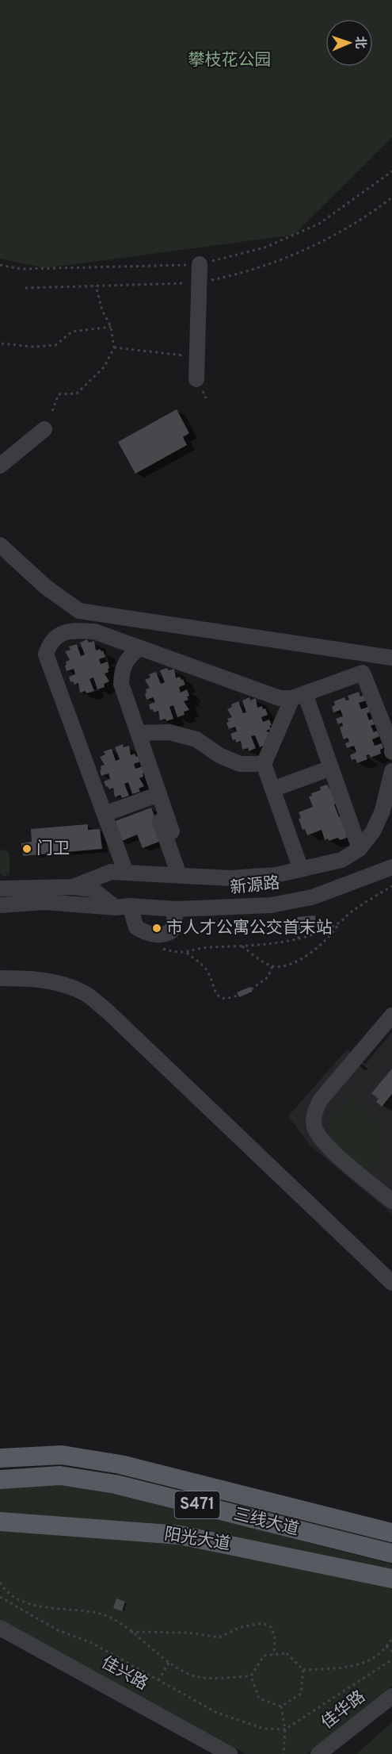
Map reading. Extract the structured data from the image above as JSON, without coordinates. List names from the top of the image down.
{
  "streets": {
    "main road": ["S471", "三线大道", "阳光大道"],
    "street": ["新源路", "佳兴路", "佳华路"]
  },
  "parks": ["攀枝花公园"],
  "places": ["门卫", "市人才公寓公交首末站"],
  "north": "right"
}
